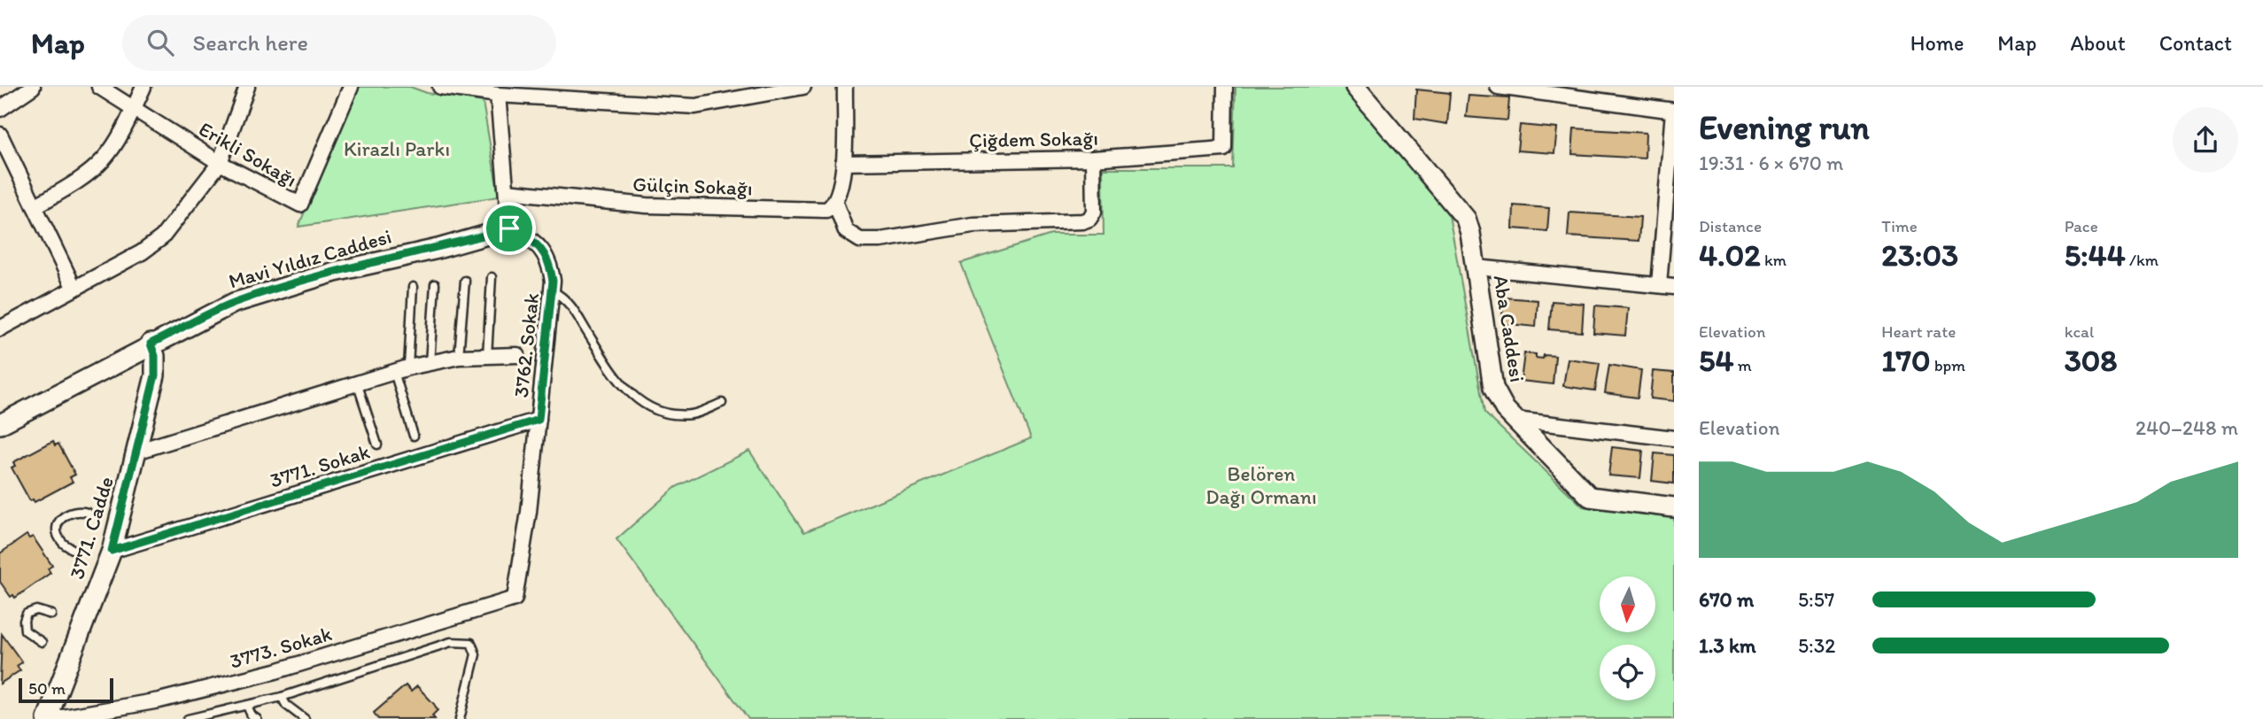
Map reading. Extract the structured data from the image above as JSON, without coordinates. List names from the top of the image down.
{
  "streets": {
    "street": [
      "Çiğdem Sokağı",
      "Erikli Sokağı",
      "Gülçin Sokağı",
      "Mavi Yıldız Caddesi",
      "Aba Caddesi",
      "3762. Sokak",
      "3771. Sokak",
      "3771. Cadde",
      "3773. Sokak"
    ]
  },
  "crossings": [
    ["Mavi Yıldız Caddesi", "3762. Sokak"],
    ["Mavi Yıldız Caddesi", "3771. Cadde"],
    ["3762. Sokak", "3771. Sokak"],
    ["3762. Sokak", "3773. Sokak"],
    ["3771. Sokak", "3771. Cadde"]
  ],
  "parks": ["Kirazlı Parkı", "Belören Dağı Ormanı"],
  "scale_bar": "50 m",
  "north": "bottom",
  "page": {
    "header": "Map",
    "search": "Search here",
    "nav": [
      "Home",
      "Map",
      "About",
      "Contact"
    ],
    "heading": ["Evening run", "19:31 · 6 × 670 m"],
    "stats": [
      ["Distance", "4.02 km"],
      ["Time", "23:03"],
      ["Pace", "5:44 /km"],
      ["Elevation", "54 m"],
      ["Heart rate", "170 bpm"],
      ["kcal", "308"]
    ],
    "chart": ["Elevation", "240–248 m"],
    "list": [
      {
        "name": "670 m",
        "note": "5:57"
      },
      {
        "name": "1.3 km",
        "note": "5:32"
      }
    ],
    "scale": "50 m"
  }
}
